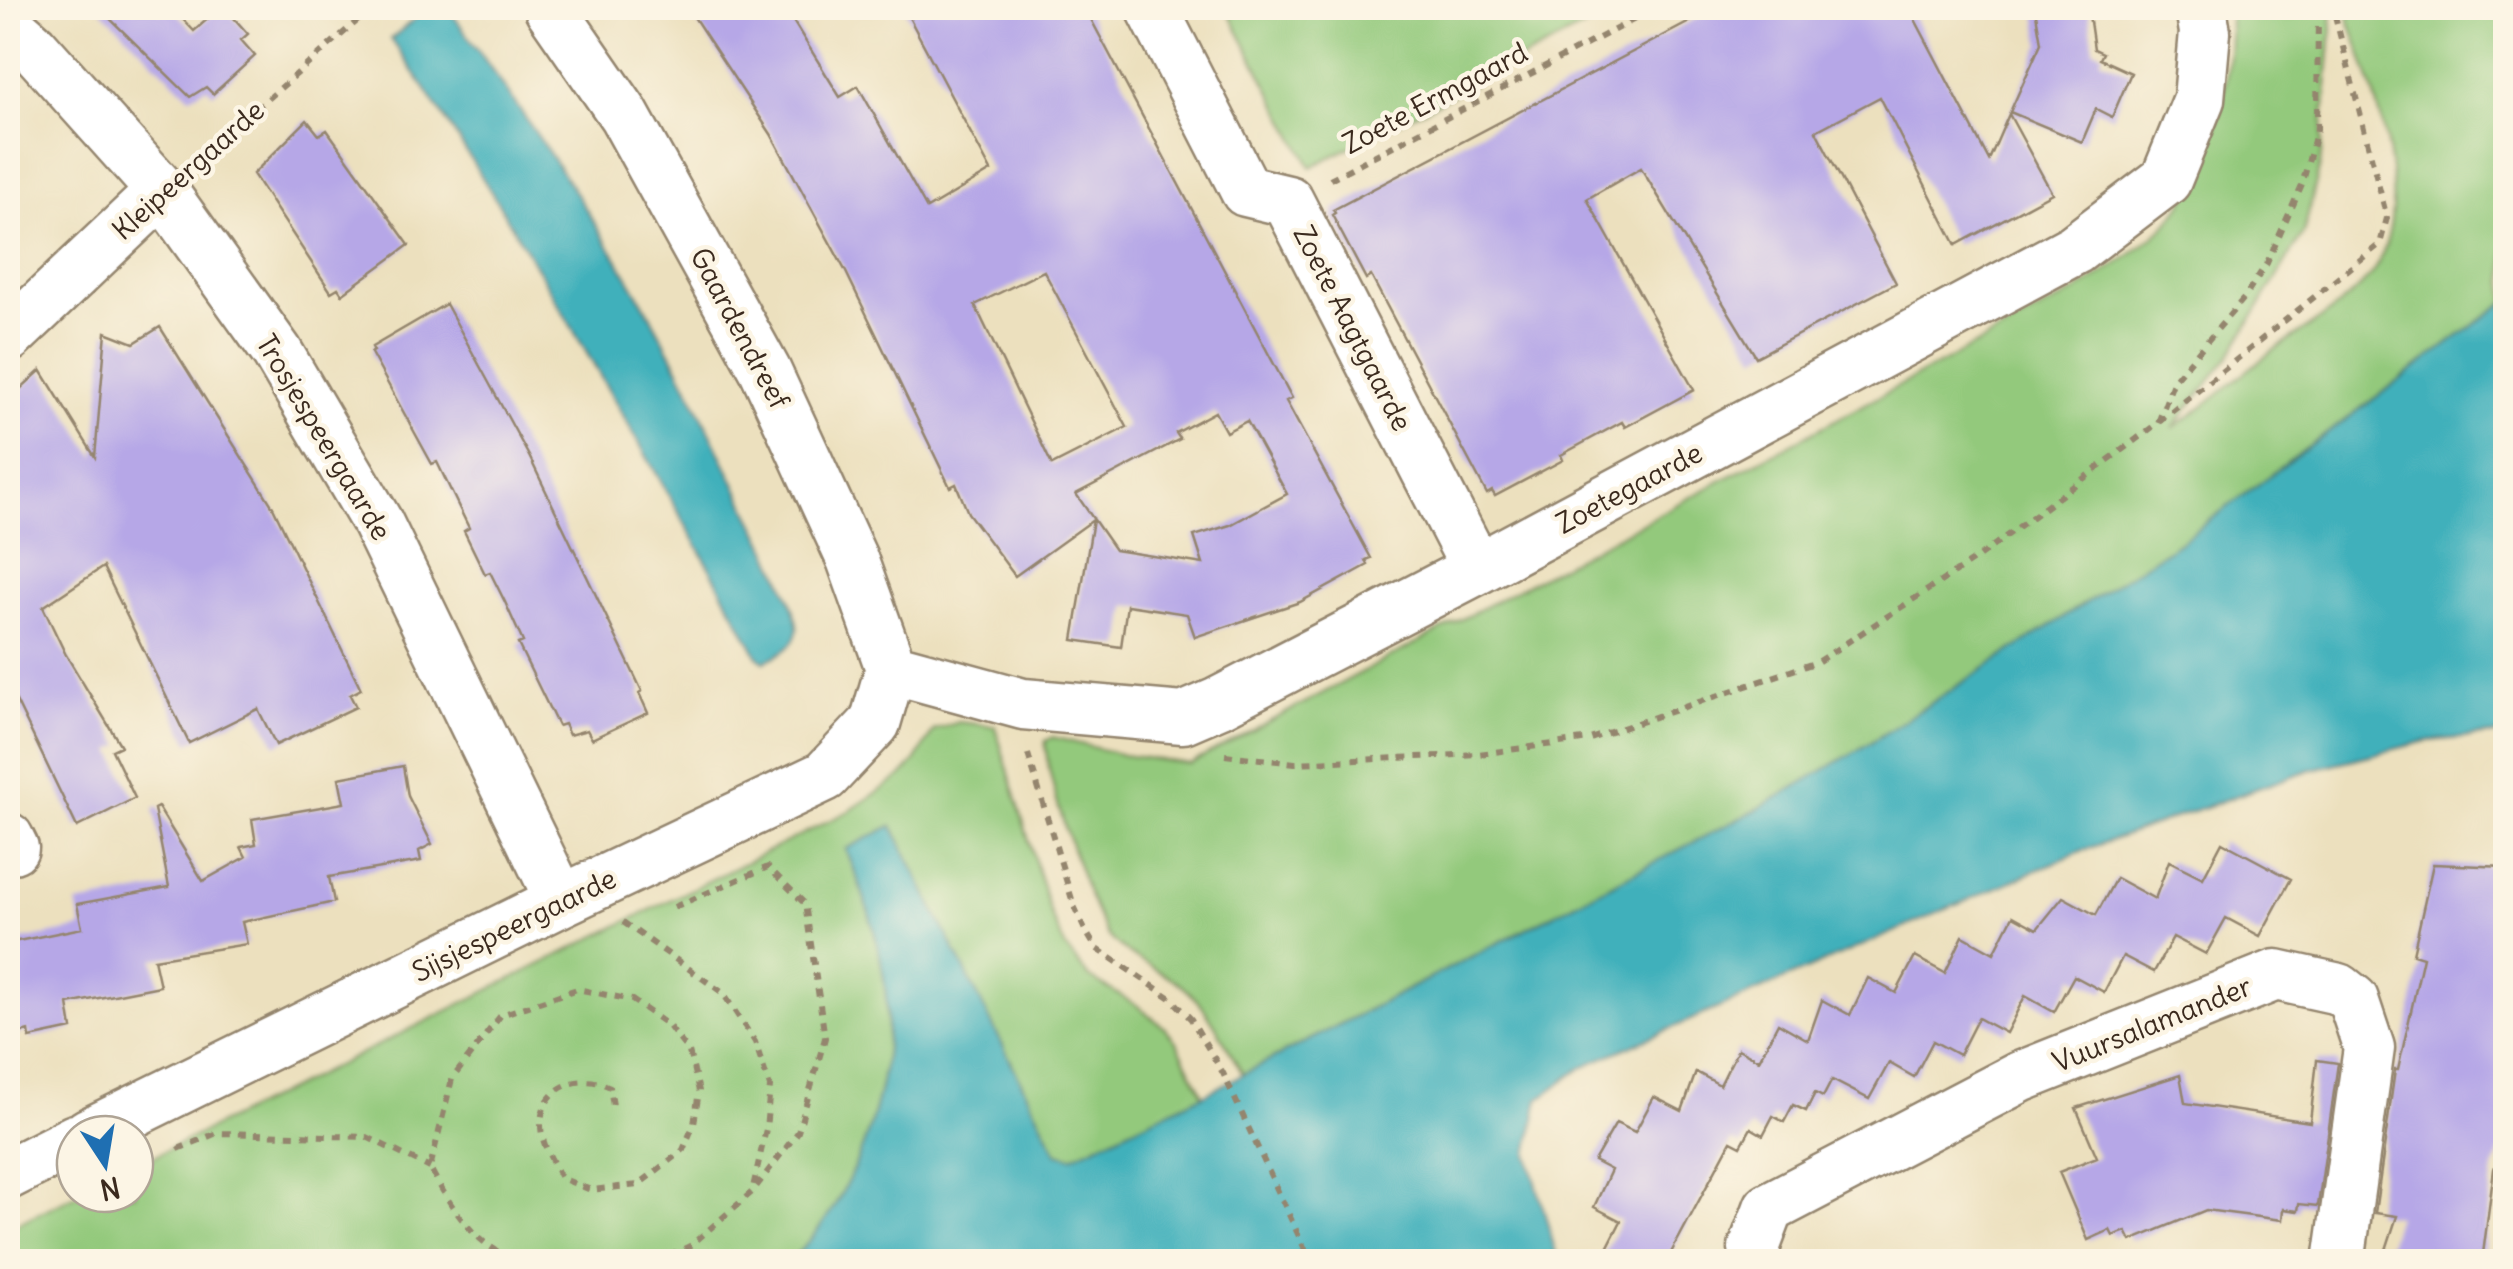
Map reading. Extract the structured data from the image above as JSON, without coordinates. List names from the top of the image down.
{
  "streets": {
    "street": [
      "Kleipeergaarde",
      "Gaardendreef",
      "Zoete Aagtgaarde",
      "Trosjespeergaarde",
      "Zoetegaarde",
      "Sijsjespeergaarde",
      "Vuursalamander"
    ],
    "path": ["Zoete Ermgaard"]
  },
  "crossings": [
    ["Zoete Ermgaard", "Zoete Aagtgaarde"],
    ["Kleipeergaarde", "Trosjespeergaarde"],
    ["Gaardendreef", "Zoetegaarde"],
    ["Gaardendreef", "Sijsjespeergaarde"],
    ["Zoete Aagtgaarde", "Zoetegaarde"],
    ["Trosjespeergaarde", "Sijsjespeergaarde"],
    ["Zoetegaarde", "Sijsjespeergaarde"]
  ],
  "north": "bottom"
}
